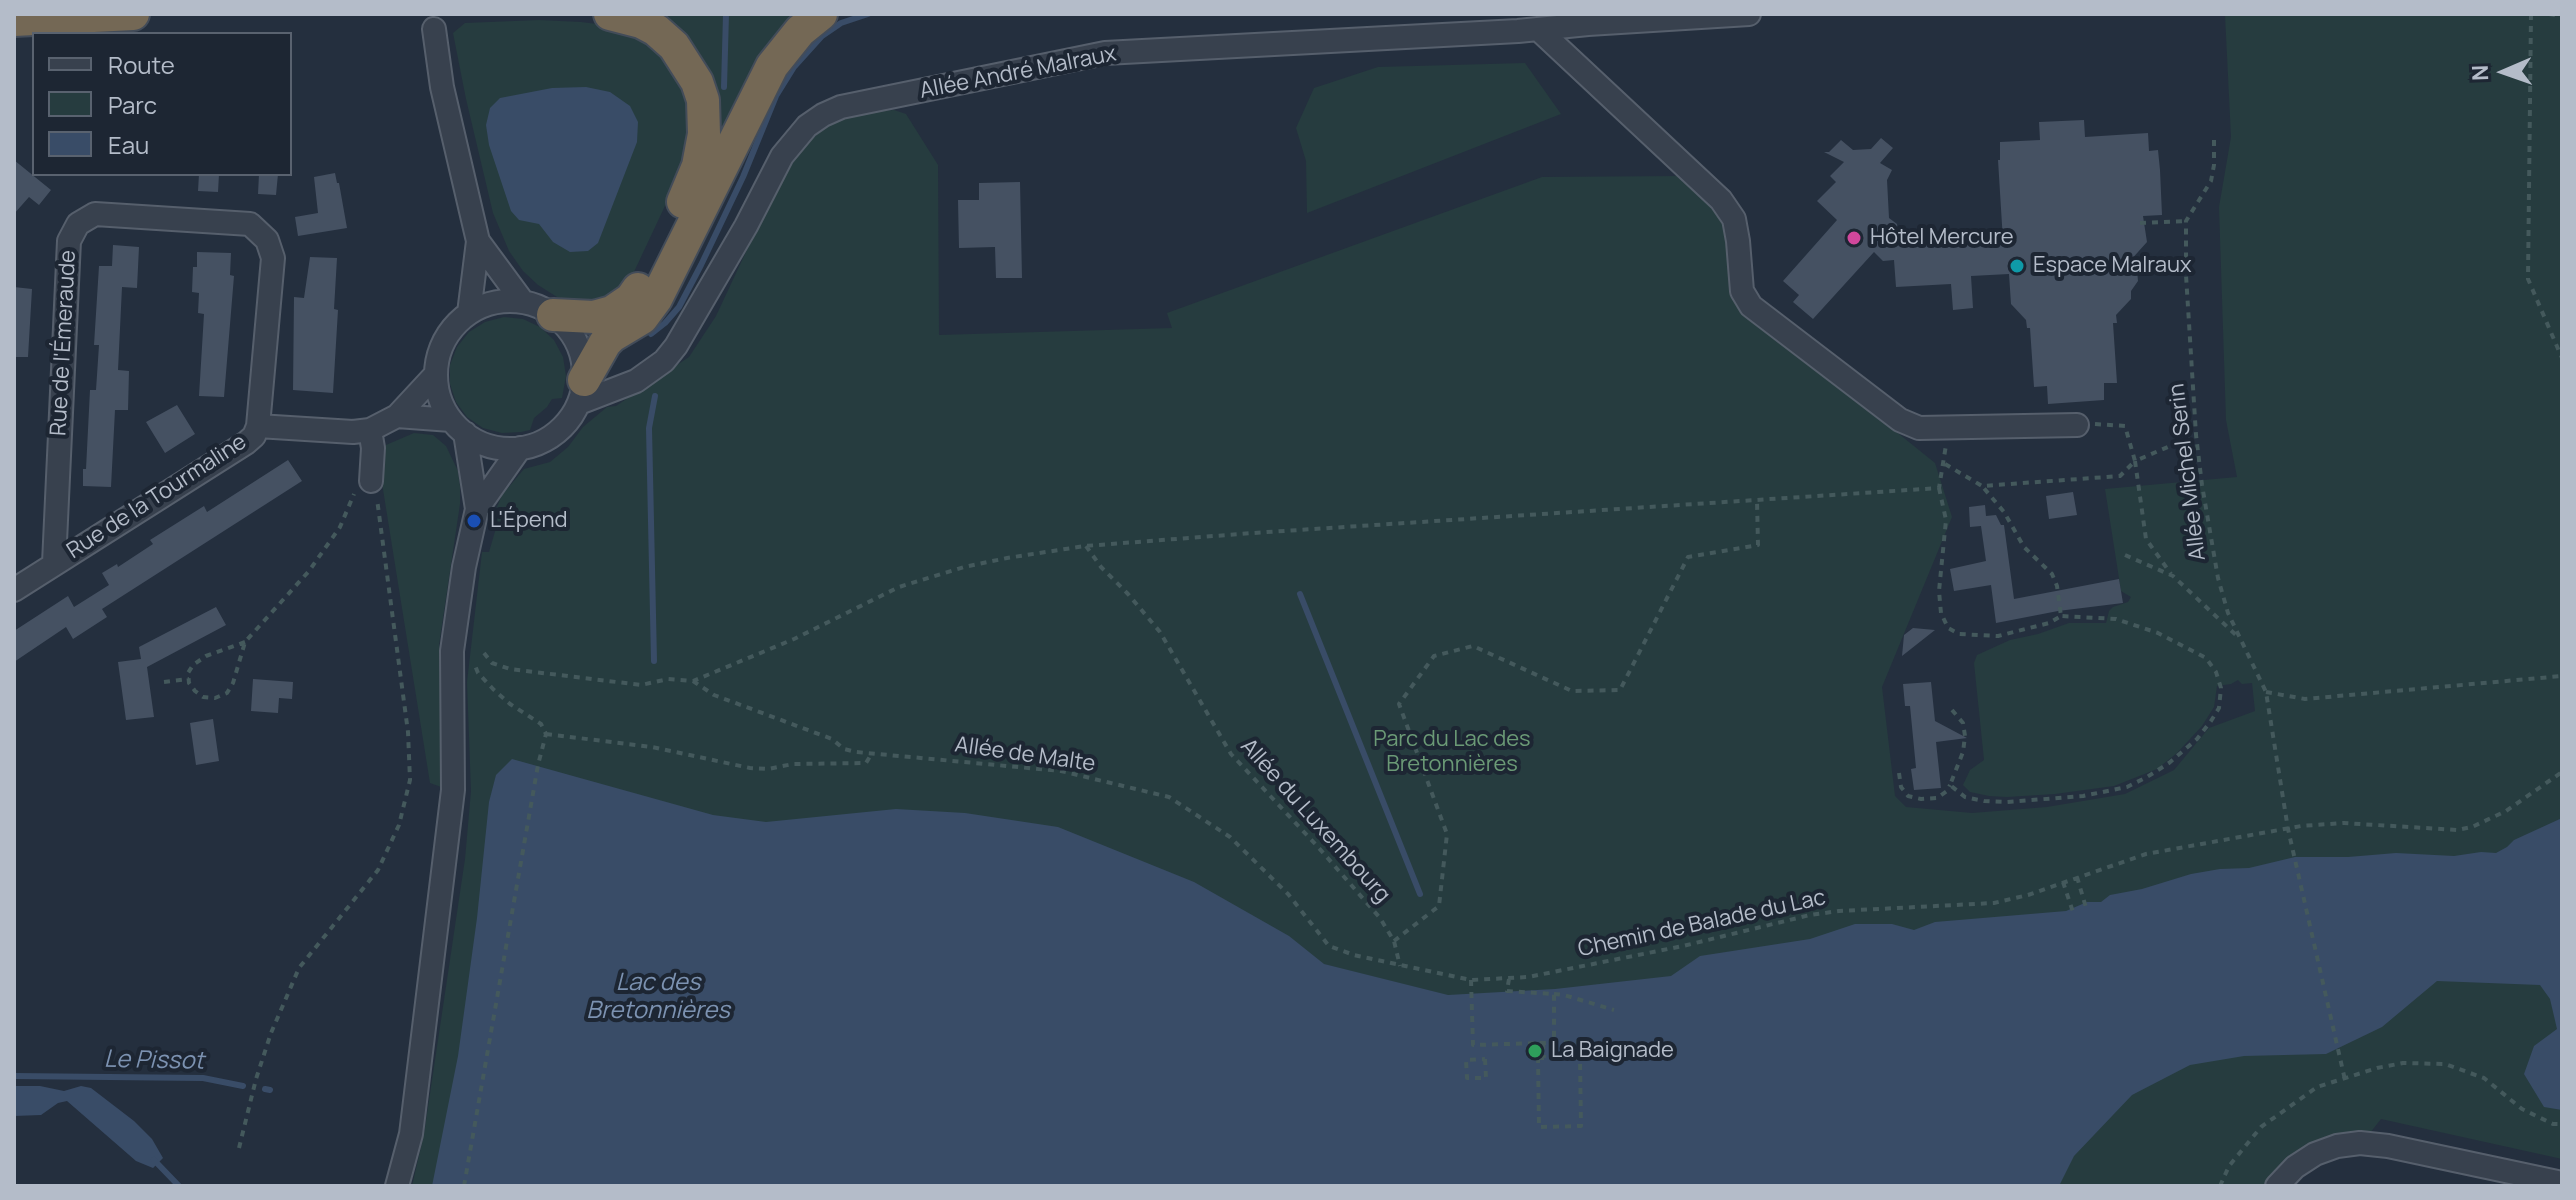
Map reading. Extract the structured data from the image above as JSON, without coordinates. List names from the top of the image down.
{
  "streets": {
    "street": ["Allée André Malraux", "Rue de l'Émeraude", "Rue de la Tourmaline"],
    "path": [
      "Allée Michel Serin",
      "Allée de Malte",
      "Allée du Luxembourg",
      "Chemin de Balade du Lac"
    ]
  },
  "crossings": [
    ["Allée André Malraux", "Rue de la Tourmaline"],
    ["Rue de l'Émeraude", "Rue de la Tourmaline"],
    ["Allée Michel Serin", "Chemin de Balade du Lac"],
    ["Allée de Malte", "Allée du Luxembourg"],
    ["Allée de Malte", "Chemin de Balade du Lac"],
    ["Allée du Luxembourg", "Chemin de Balade du Lac"]
  ],
  "water": ["Lac des Bretonnières", "Le Pissot"],
  "parks": ["Parc du Lac des Bretonnières"],
  "places": [
    "Hôtel Mercure",
    "Espace Malraux",
    "L'Épend",
    "La Baignade"
  ],
  "legend": ["Route", "Parc", "Eau"],
  "north": "left"
}
